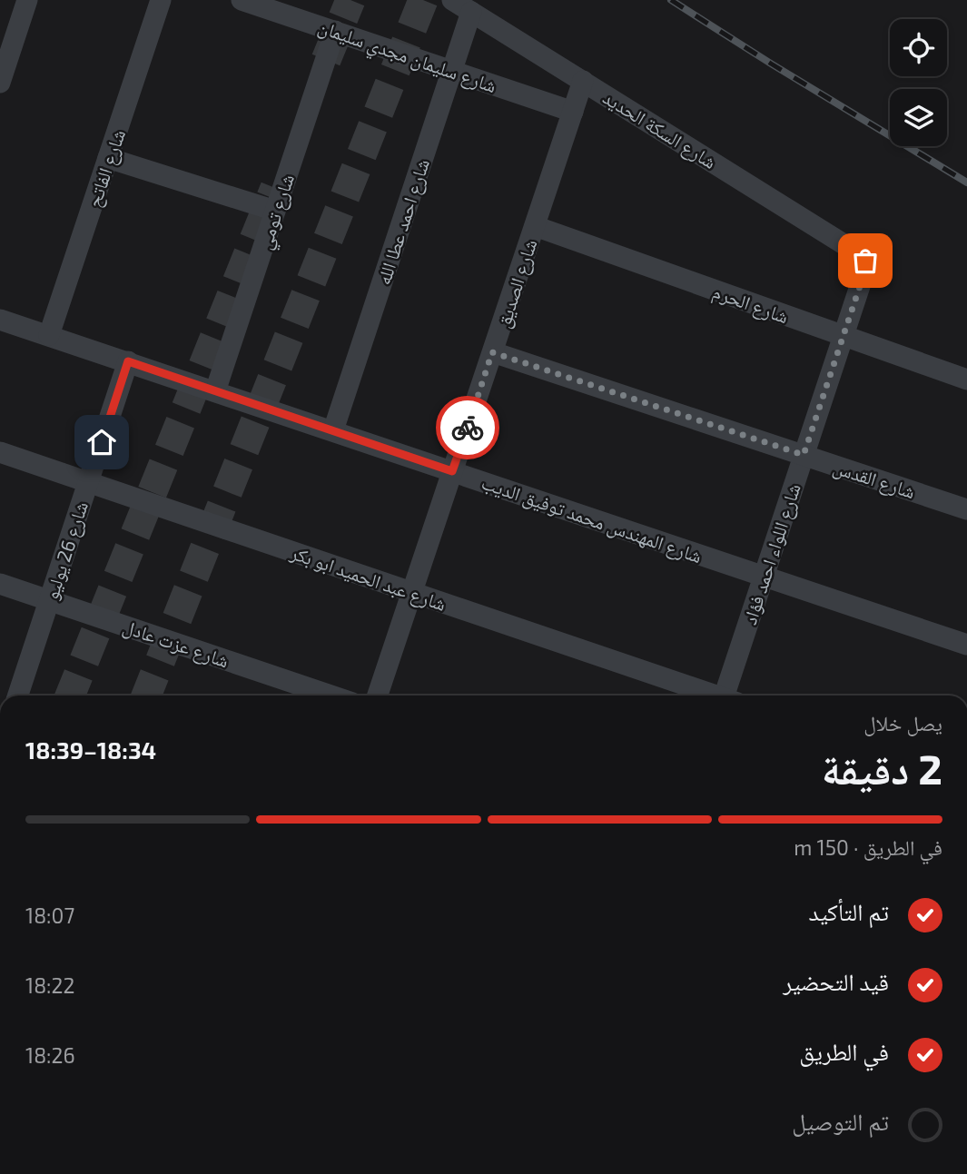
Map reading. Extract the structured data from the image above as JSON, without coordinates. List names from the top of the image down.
{
  "streets": {
    "street": [
      "شارع سليمان مجدي سليمان",
      "شارع السكة الحديد",
      "شارع الفاتح",
      "شارع تومي",
      "شارع احمد عطا الله",
      "شارع الصديق",
      "شارع الحرم",
      "شارع القدس",
      "شارع المهندس محمد توفيق الديب",
      "شارع 26 يوليو",
      "شارع اللواء احمد فؤاد",
      "شارع عبد الحميد ابو بكر",
      "شارع عزت عادل"
    ]
  },
  "crossings": [
    ["شارع سليمان مجدي سليمان", "شارع تومي"],
    ["شارع سليمان مجدي سليمان", "شارع احمد عطا الله"],
    ["شارع سليمان مجدي سليمان", "شارع الصديق"],
    ["شارع السكة الحديد", "شارع احمد عطا الله"],
    ["شارع السكة الحديد", "شارع الصديق"],
    ["شارع السكة الحديد", "شارع اللواء احمد فؤاد"],
    ["شارع الفاتح", "شارع المهندس محمد توفيق الديب"],
    ["شارع تومي", "شارع المهندس محمد توفيق الديب"],
    ["شارع احمد عطا الله", "شارع المهندس محمد توفيق الديب"],
    ["شارع الصديق", "شارع الحرم"],
    ["شارع الصديق", "شارع القدس"],
    ["شارع الصديق", "شارع المهندس محمد توفيق الديب"],
    ["شارع الصديق", "شارع عبد الحميد ابو بكر"],
    ["شارع الحرم", "شارع اللواء احمد فؤاد"],
    ["شارع القدس", "شارع اللواء احمد فؤاد"],
    ["شارع المهندس محمد توفيق الديب", "شارع 26 يوليو"],
    ["شارع المهندس محمد توفيق الديب", "شارع اللواء احمد فؤاد"],
    ["شارع 26 يوليو", "شارع عبد الحميد ابو بكر"],
    ["شارع 26 يوليو", "شارع عزت عادل"]
  ],
  "page": {
    "heading": ["2 دقيقة", "يصل خلال", "18:34–18:39"],
    "bar": "في الطريق · 150 m",
    "list": [
      ["تم التأكيد", "18:07"],
      ["قيد التحضير", "18:22"],
      ["في الطريق", "18:26"],
      "تم التوصيل"
    ]
  }
}
